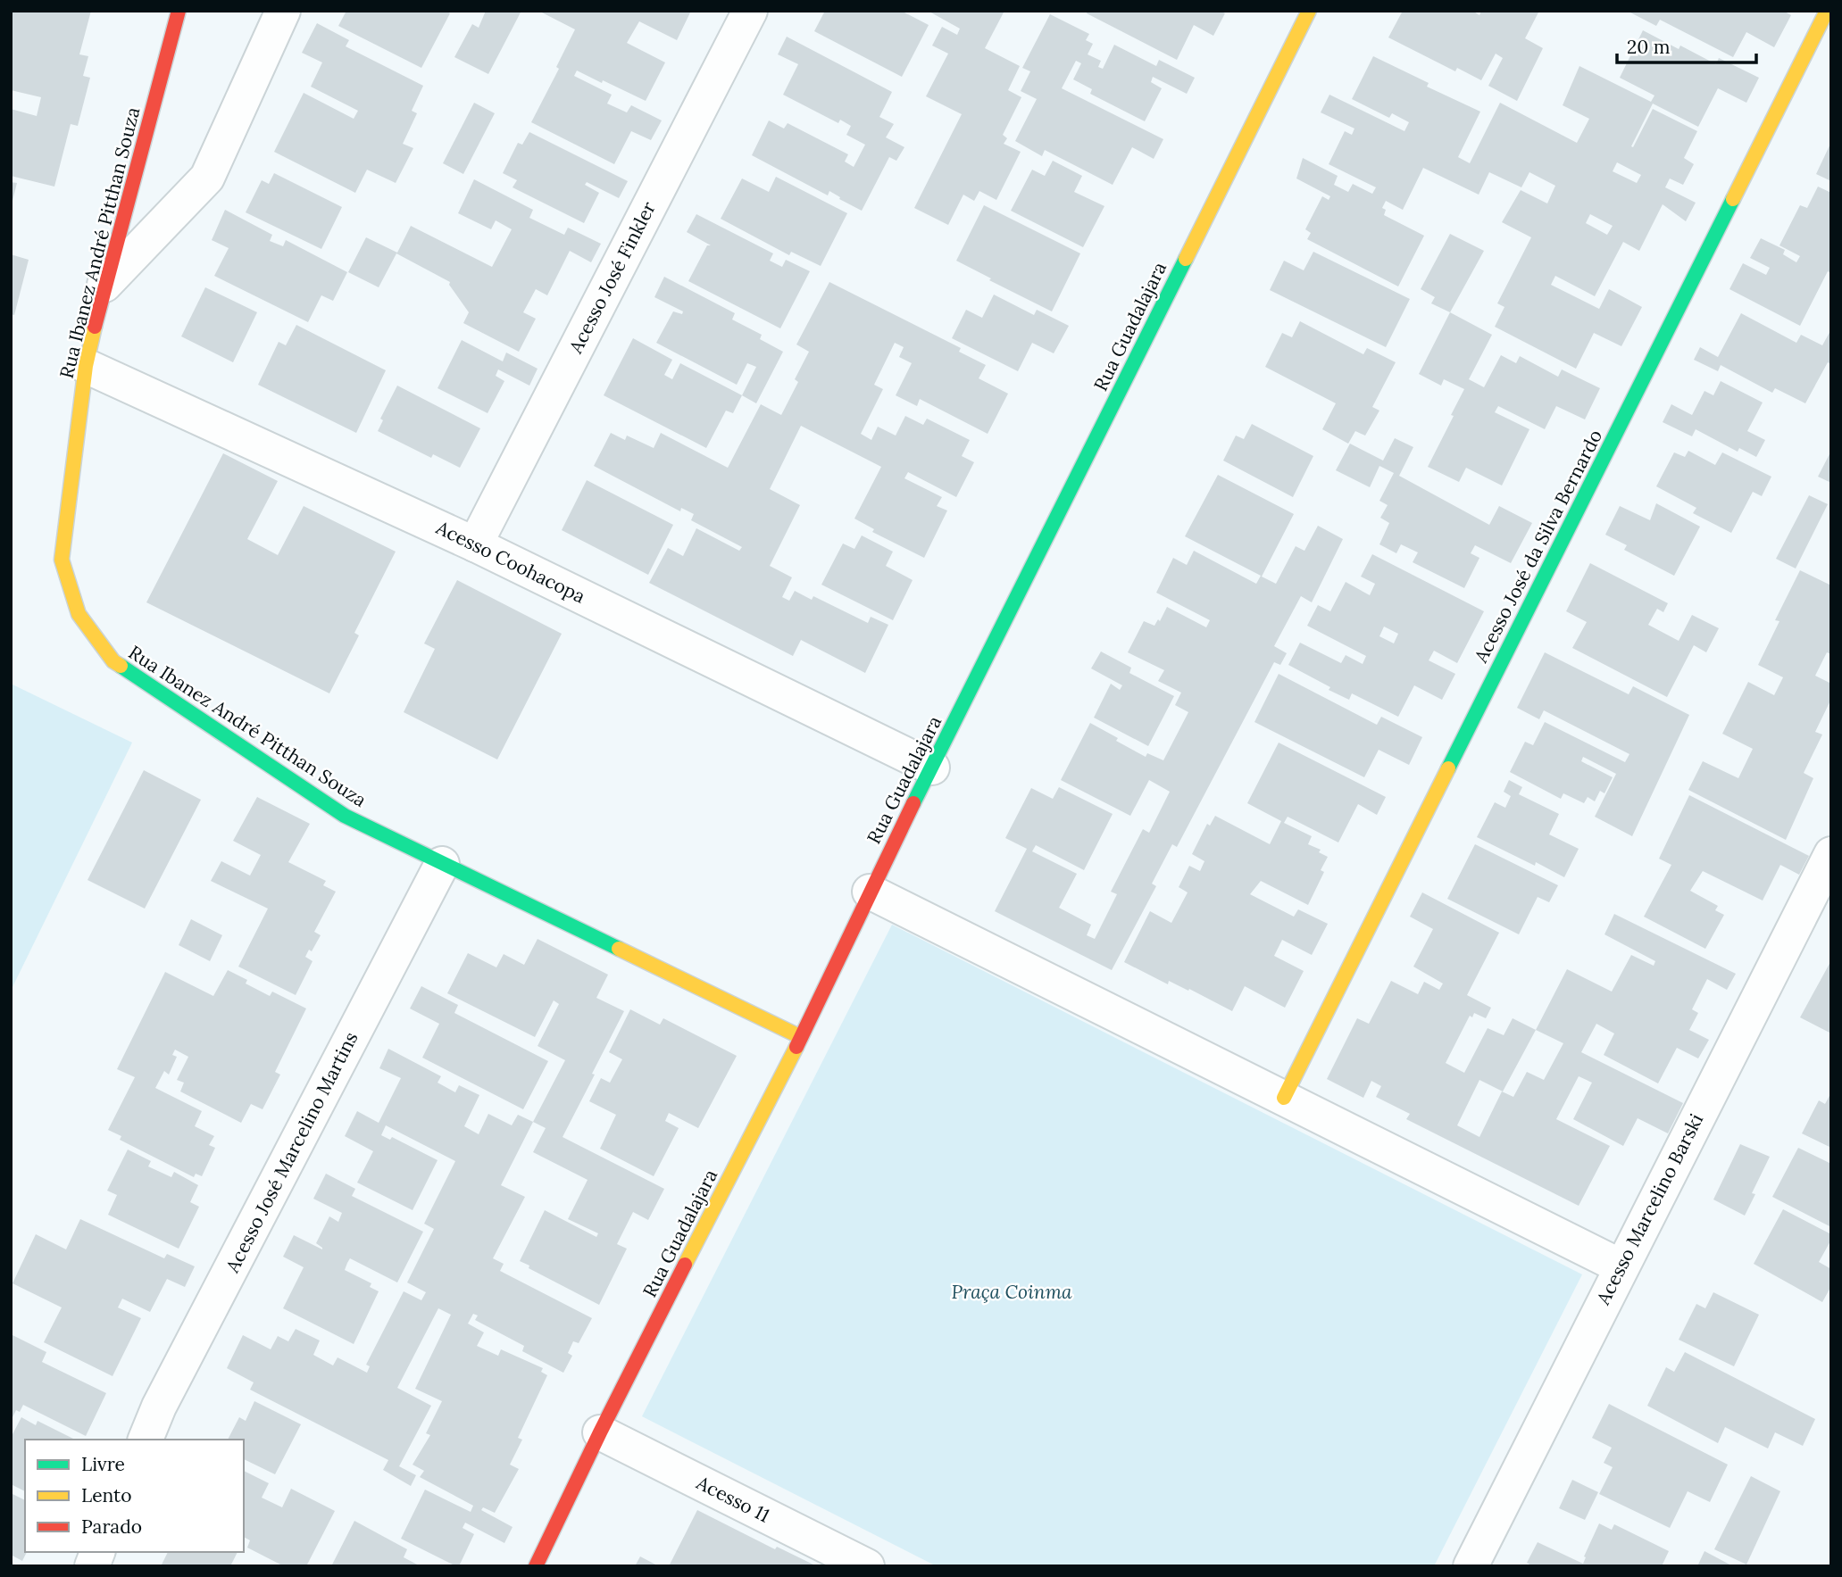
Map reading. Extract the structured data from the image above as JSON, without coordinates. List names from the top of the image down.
{
  "streets": {
    "street": [
      "Rua Ibanez André Pitthan Souza",
      "Acesso José Finkler",
      "Rua Guadalajara",
      "Acesso José da Silva Bernardo",
      "Acesso Coohacopa",
      "Acesso José Marcelino Martins",
      "Acesso Marcelino Barski",
      "Acesso 11"
    ]
  },
  "crossings": [
    ["Rua Ibanez André Pitthan Souza", "Rua Guadalajara"],
    ["Rua Ibanez André Pitthan Souza", "Acesso Coohacopa"],
    ["Rua Ibanez André Pitthan Souza", "Acesso José Marcelino Martins"],
    ["Acesso José Finkler", "Acesso Coohacopa"],
    ["Rua Guadalajara", "Acesso Coohacopa"],
    ["Rua Guadalajara", "Acesso 11"]
  ],
  "parks": ["Praça Coinma"],
  "legend": ["Livre", "Lento", "Parado"],
  "scale_bar": "20 m"
}
